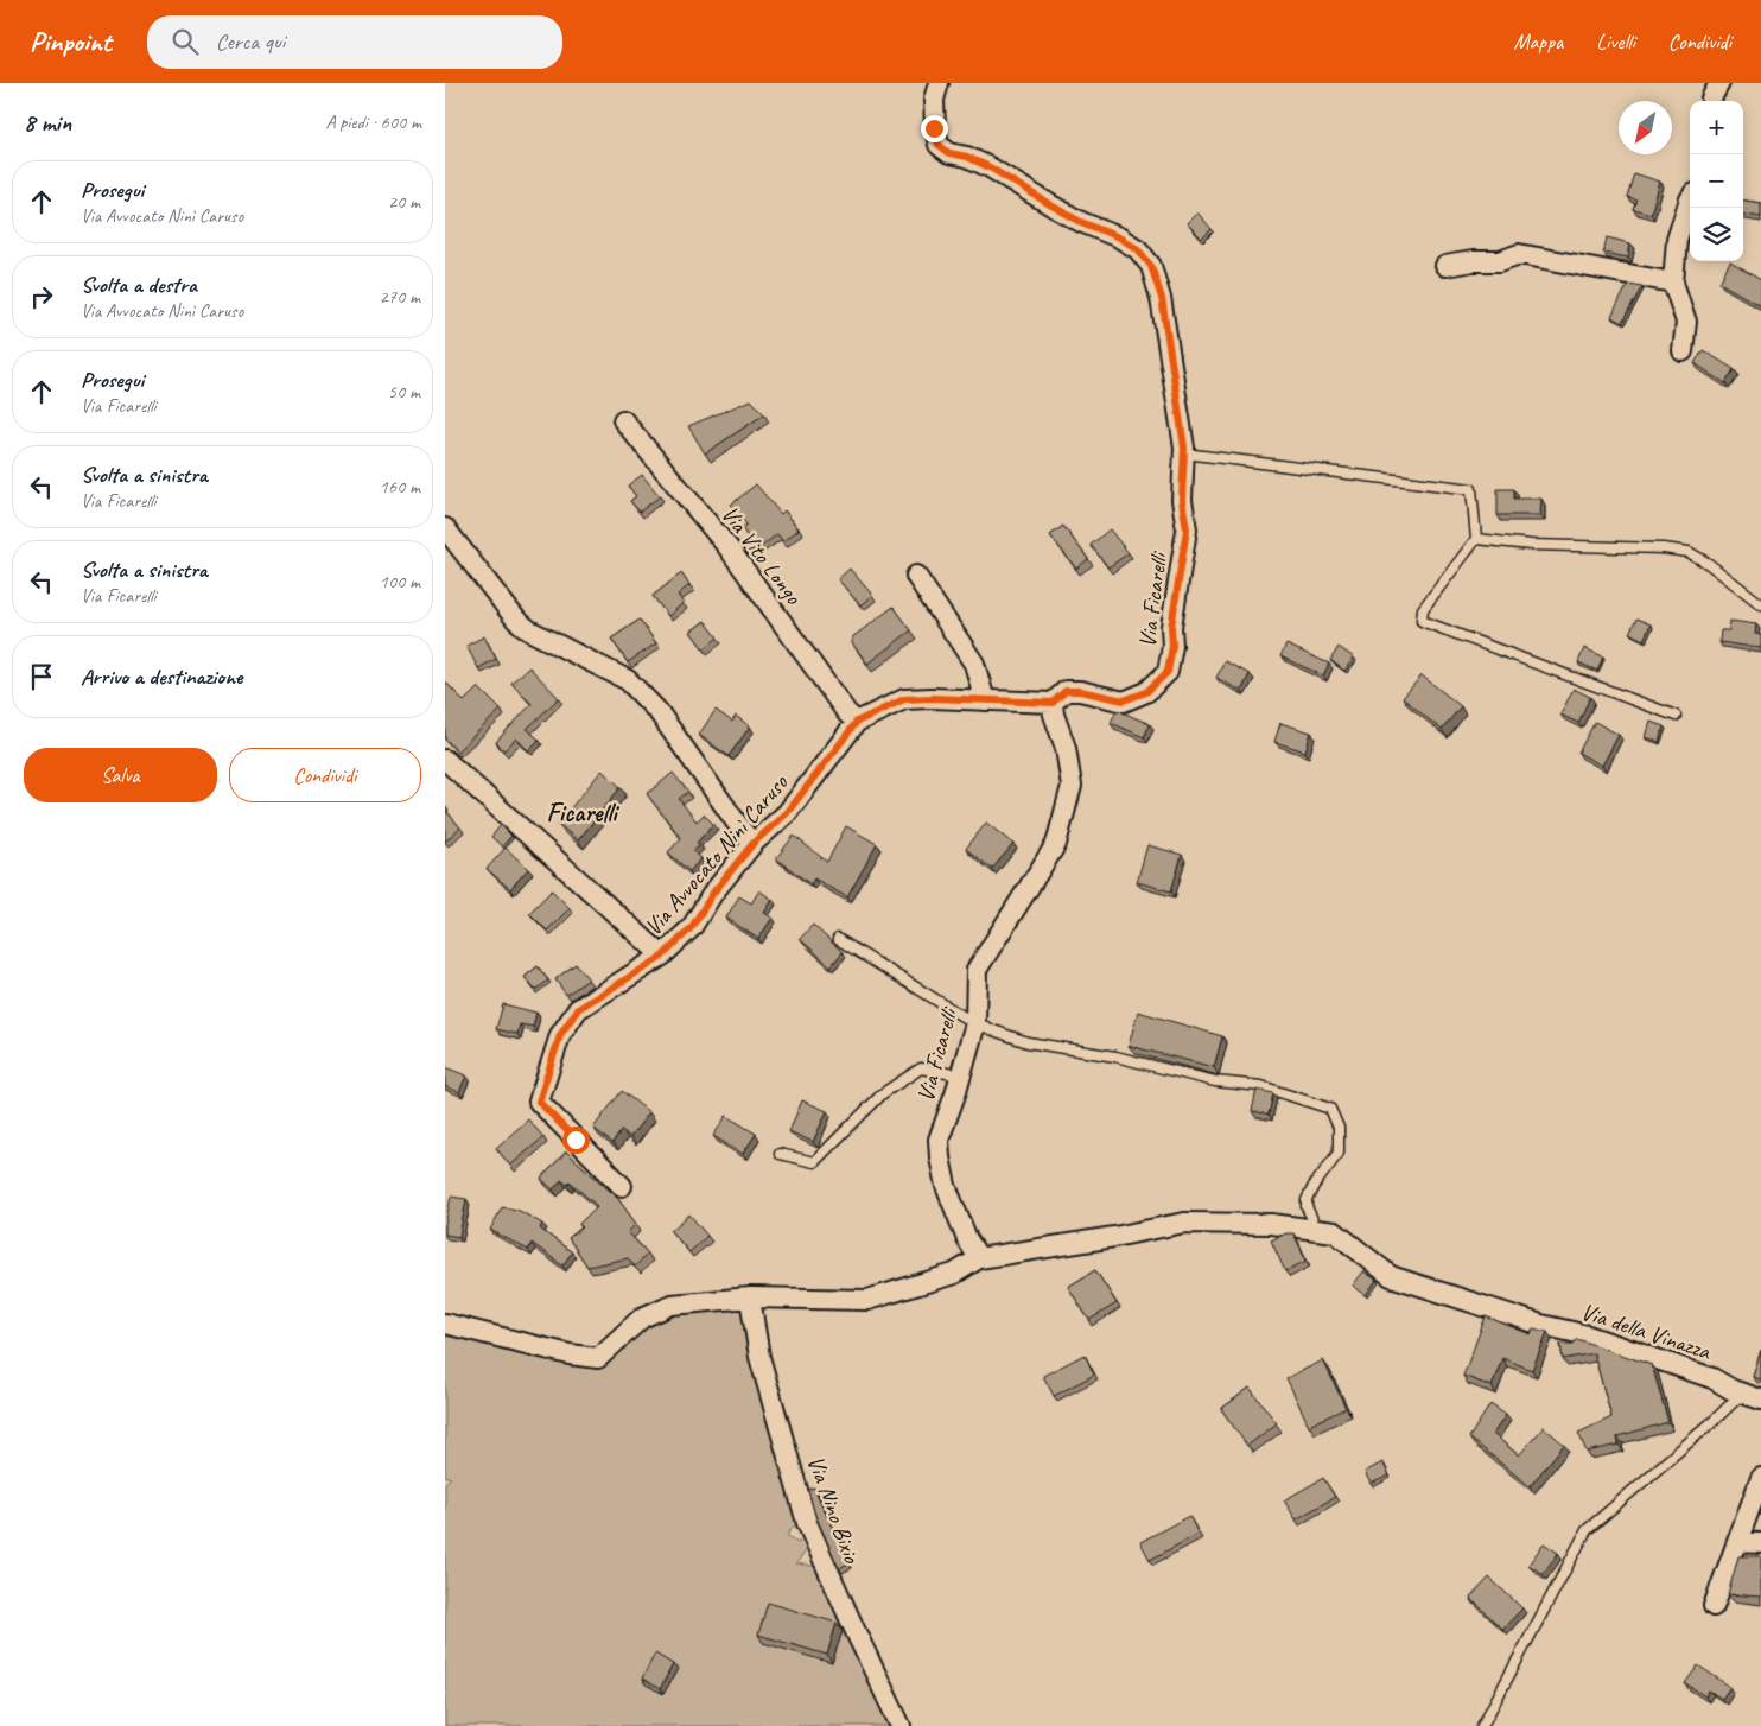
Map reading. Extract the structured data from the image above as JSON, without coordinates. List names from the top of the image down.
{
  "streets": {
    "street": [
      "Via Vito Longo",
      "Via Ficarelli",
      "Via Avvocato Ninì Caruso",
      "Via della Vinazza",
      "Via Nino Bixio"
    ]
  },
  "crossings": [
    ["Via Vito Longo", "Via Avvocato Ninì Caruso"],
    ["Via Ficarelli", "Via Avvocato Ninì Caruso"],
    ["Via Ficarelli", "Via della Vinazza"]
  ],
  "districts": ["Ficarelli"],
  "north": "bottom left",
  "page": {
    "header": "Pinpoint",
    "search": "Cerca qui",
    "nav": ["Mappa", "Livelli", "Condividi"],
    "heading": ["8 min", "A piedi · 600 m"],
    "map_buttons": ["+", "−"],
    "list": [
      ["Prosegui", "Via Avvocato Ninì Caruso", "20 m"],
      ["Svolta a destra", "Via Avvocato Ninì Caruso", "270 m"],
      ["Prosegui", "Via Ficarelli", "50 m"],
      ["Svolta a sinistra", "Via Ficarelli", "160 m"],
      ["Svolta a sinistra", "Via Ficarelli", "100 m"],
      "Arrivo a destinazione"
    ],
    "buttons": ["Salva", "Condividi"]
  }
}
